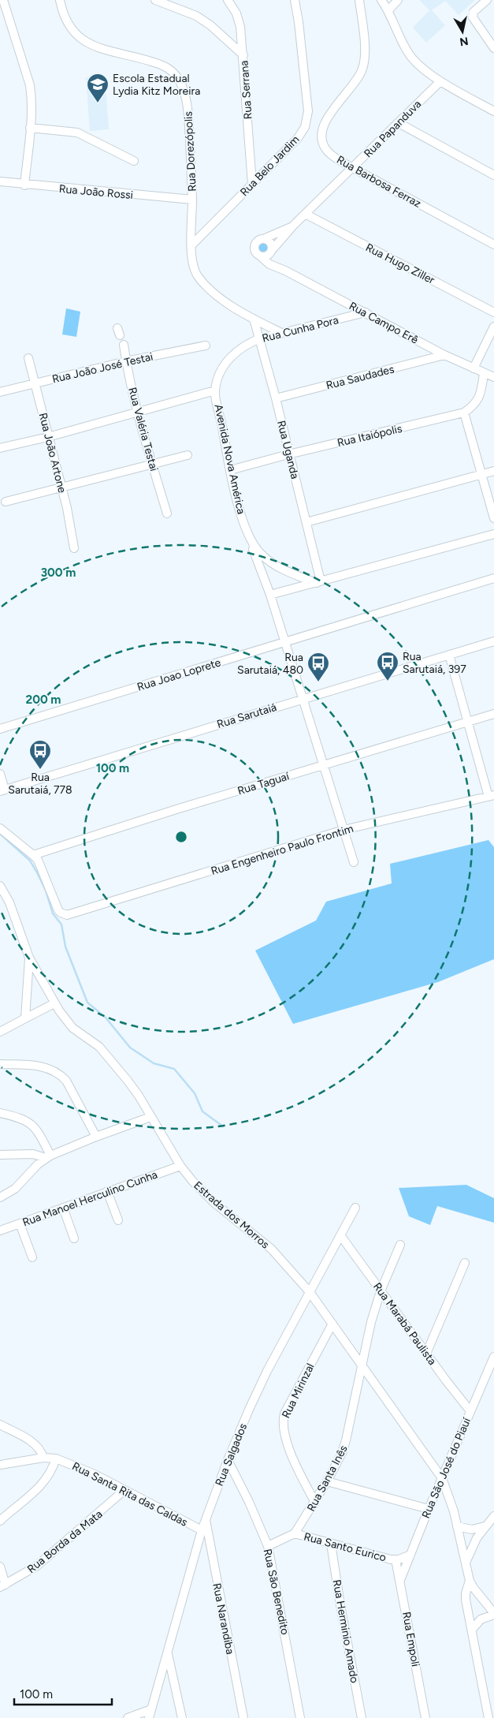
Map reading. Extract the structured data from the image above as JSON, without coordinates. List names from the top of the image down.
{
  "streets": {
    "street": [
      "Rua Serrana",
      "Rua Papanduva",
      "Rua Dorezópolis",
      "Rua Belo Jardim",
      "Rua Barbosa Ferraz",
      "Rua João Rossi",
      "Rua Hugo Ziller",
      "Rua Campo Erê",
      "Rua Cunha Pora",
      "Rua João José Testai",
      "Rua Saudades",
      "Rua Valéria Testai",
      "Rua Itaiópolis",
      "Rua Uganda",
      "Rua João Artone",
      "Avenida Nova América",
      "Rua Joao Loprete",
      "Rua Sarutaiá",
      "Rua Taguaí",
      "Rua Engenheiro Paulo Frontim",
      "Rua Manoel Herculino Cunha",
      "Estrada dos Morros",
      "Rua Marabá Paulista",
      "Rua Mirinzal",
      "Rua Salgados",
      "Rua São José do Piauí",
      "Rua Santa Inês",
      "Rua Santa Rita das Caldas",
      "Rua Borda da Mata",
      "Rua Santo Eurico",
      "Rua São Benedito",
      "Rua Narandiba",
      "Rua Herminio Amado",
      "Rua Empoli"
    ]
  },
  "crossings": [
    ["Rua Serrana", "Rua Belo Jardim"],
    ["Rua Papanduva", "Rua Barbosa Ferraz"],
    ["Rua Papanduva", "Rua Hugo Ziller"],
    ["Rua Papanduva", "Rua Campo Erê"],
    ["Rua Dorezópolis", "Rua Belo Jardim"],
    ["Rua Dorezópolis", "Rua João Rossi"],
    ["Rua Dorezópolis", "Rua Cunha Pora"],
    ["Rua Dorezópolis", "Rua Uganda"],
    ["Rua Campo Erê", "Rua Cunha Pora"],
    ["Rua Campo Erê", "Rua Saudades"],
    ["Rua Cunha Pora", "Rua Uganda"],
    ["Rua Cunha Pora", "Avenida Nova América"],
    ["Rua João José Testai", "Rua Valéria Testai"],
    ["Rua João José Testai", "Rua João Artone"],
    ["Rua Saudades", "Rua Uganda"],
    ["Rua Itaiópolis", "Rua Uganda"],
    ["Rua Itaiópolis", "Avenida Nova América"],
    ["Rua Uganda", "Avenida Nova América"],
    ["Rua Taguaí", "Rua Engenheiro Paulo Frontim"],
    ["Rua Manoel Herculino Cunha", "Estrada dos Morros"],
    ["Estrada dos Morros", "Rua Mirinzal"],
    ["Estrada dos Morros", "Rua Salgados"],
    ["Estrada dos Morros", "Rua São José do Piauí"],
    ["Estrada dos Morros", "Rua Santa Inês"],
    ["Rua Marabá Paulista", "Rua Salgados"],
    ["Rua Marabá Paulista", "Rua São José do Piauí"],
    ["Rua Marabá Paulista", "Rua Santa Inês"],
    ["Rua Mirinzal", "Rua Santa Inês"],
    ["Rua Salgados", "Rua Santa Rita das Caldas"],
    ["Rua Salgados", "Rua São Benedito"],
    ["Rua Salgados", "Rua Narandiba"],
    ["Rua São José do Piauí", "Rua Empoli"],
    ["Rua Santa Inês", "Rua Santo Eurico"],
    ["Rua Santa Rita das Caldas", "Rua Borda da Mata"],
    ["Rua Santo Eurico", "Rua Herminio Amado"],
    ["Rua Santo Eurico", "Rua Empoli"]
  ],
  "places": {
    "school or university": ["Escola Estadual Lydia Kitz Moreira"],
    "bus stop": ["Rua Sarutaiá, 397", "Rua Sarutaiá, 480", "Rua Sarutaiá, 778"]
  },
  "scale_bar": "100 m",
  "north": "bottom",
  "rings": ["300 m", "200 m", "100 m"]
}
